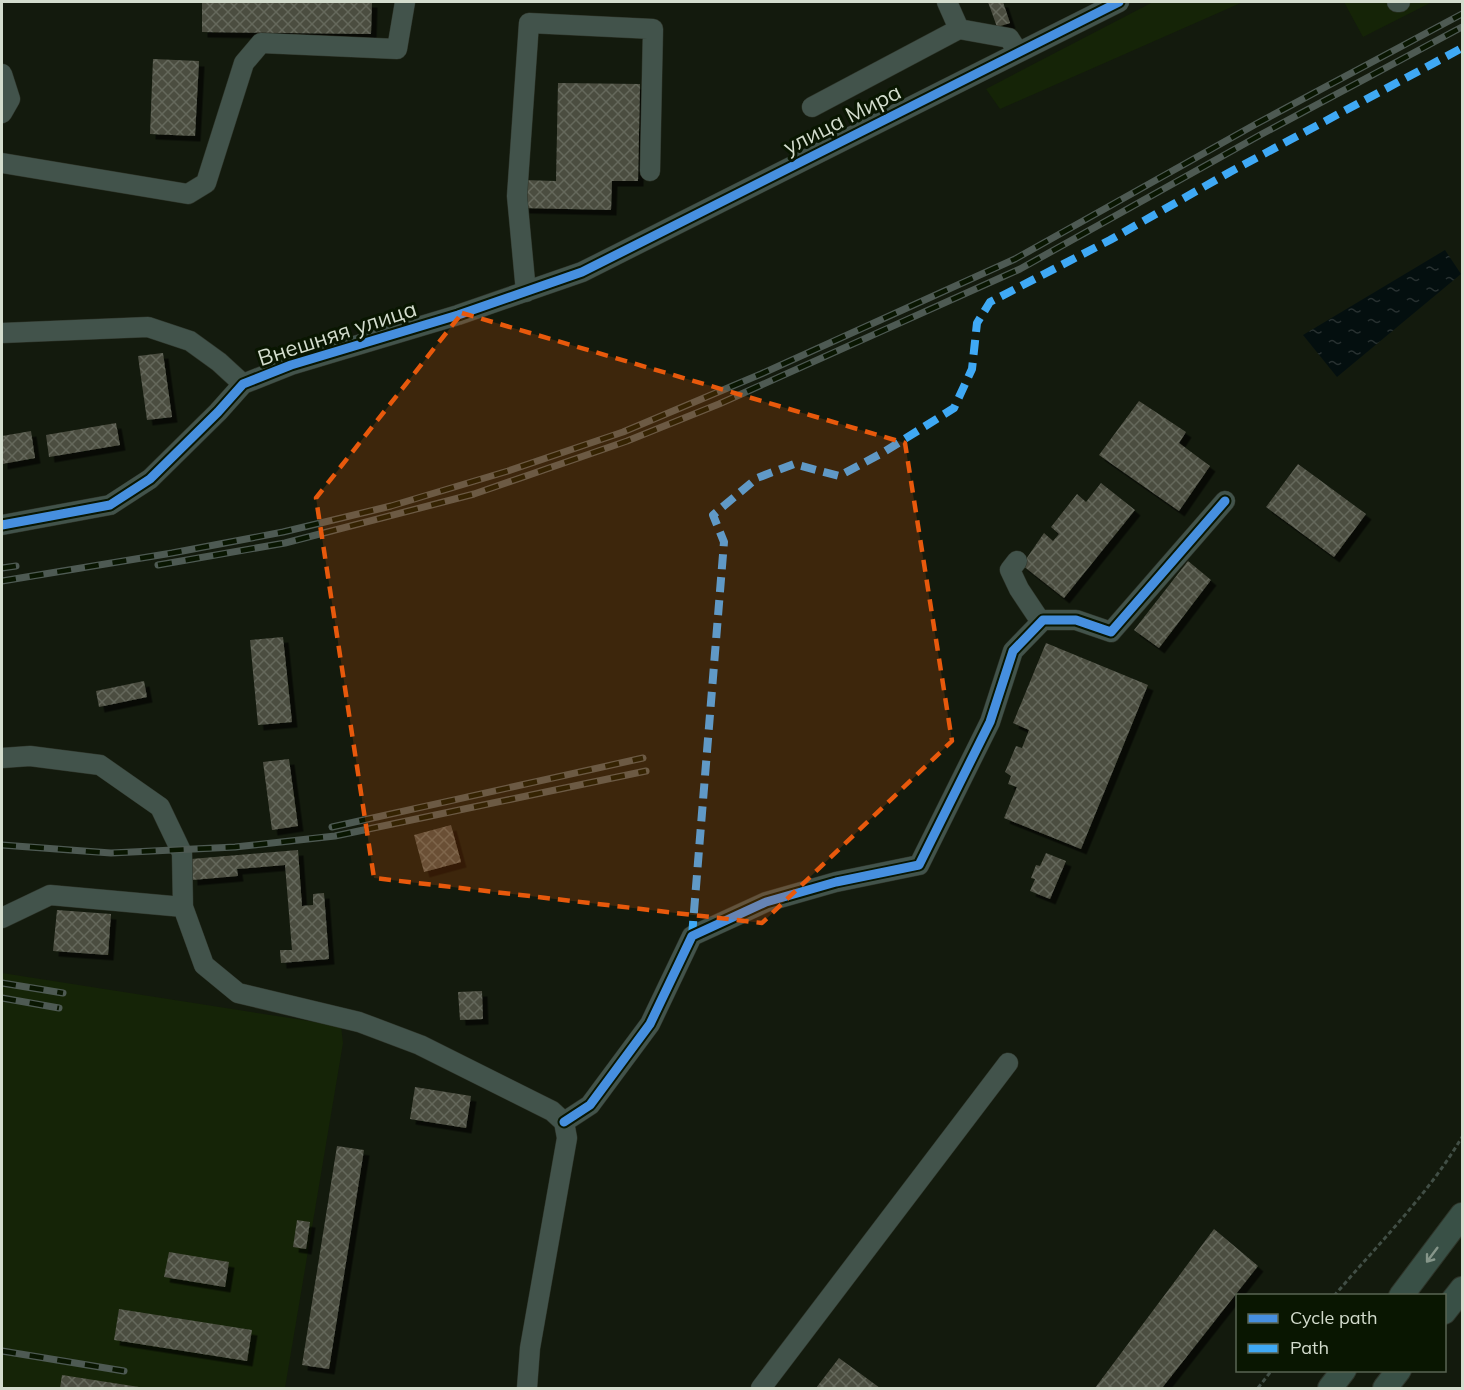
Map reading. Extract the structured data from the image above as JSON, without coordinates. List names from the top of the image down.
{
  "streets": {
    "street": ["улица Мира", "Внешняя улица"]
  },
  "crossings": [
    ["улица Мира", "Внешняя улица"]
  ],
  "legend": ["Cycle path", "Path"]
}
